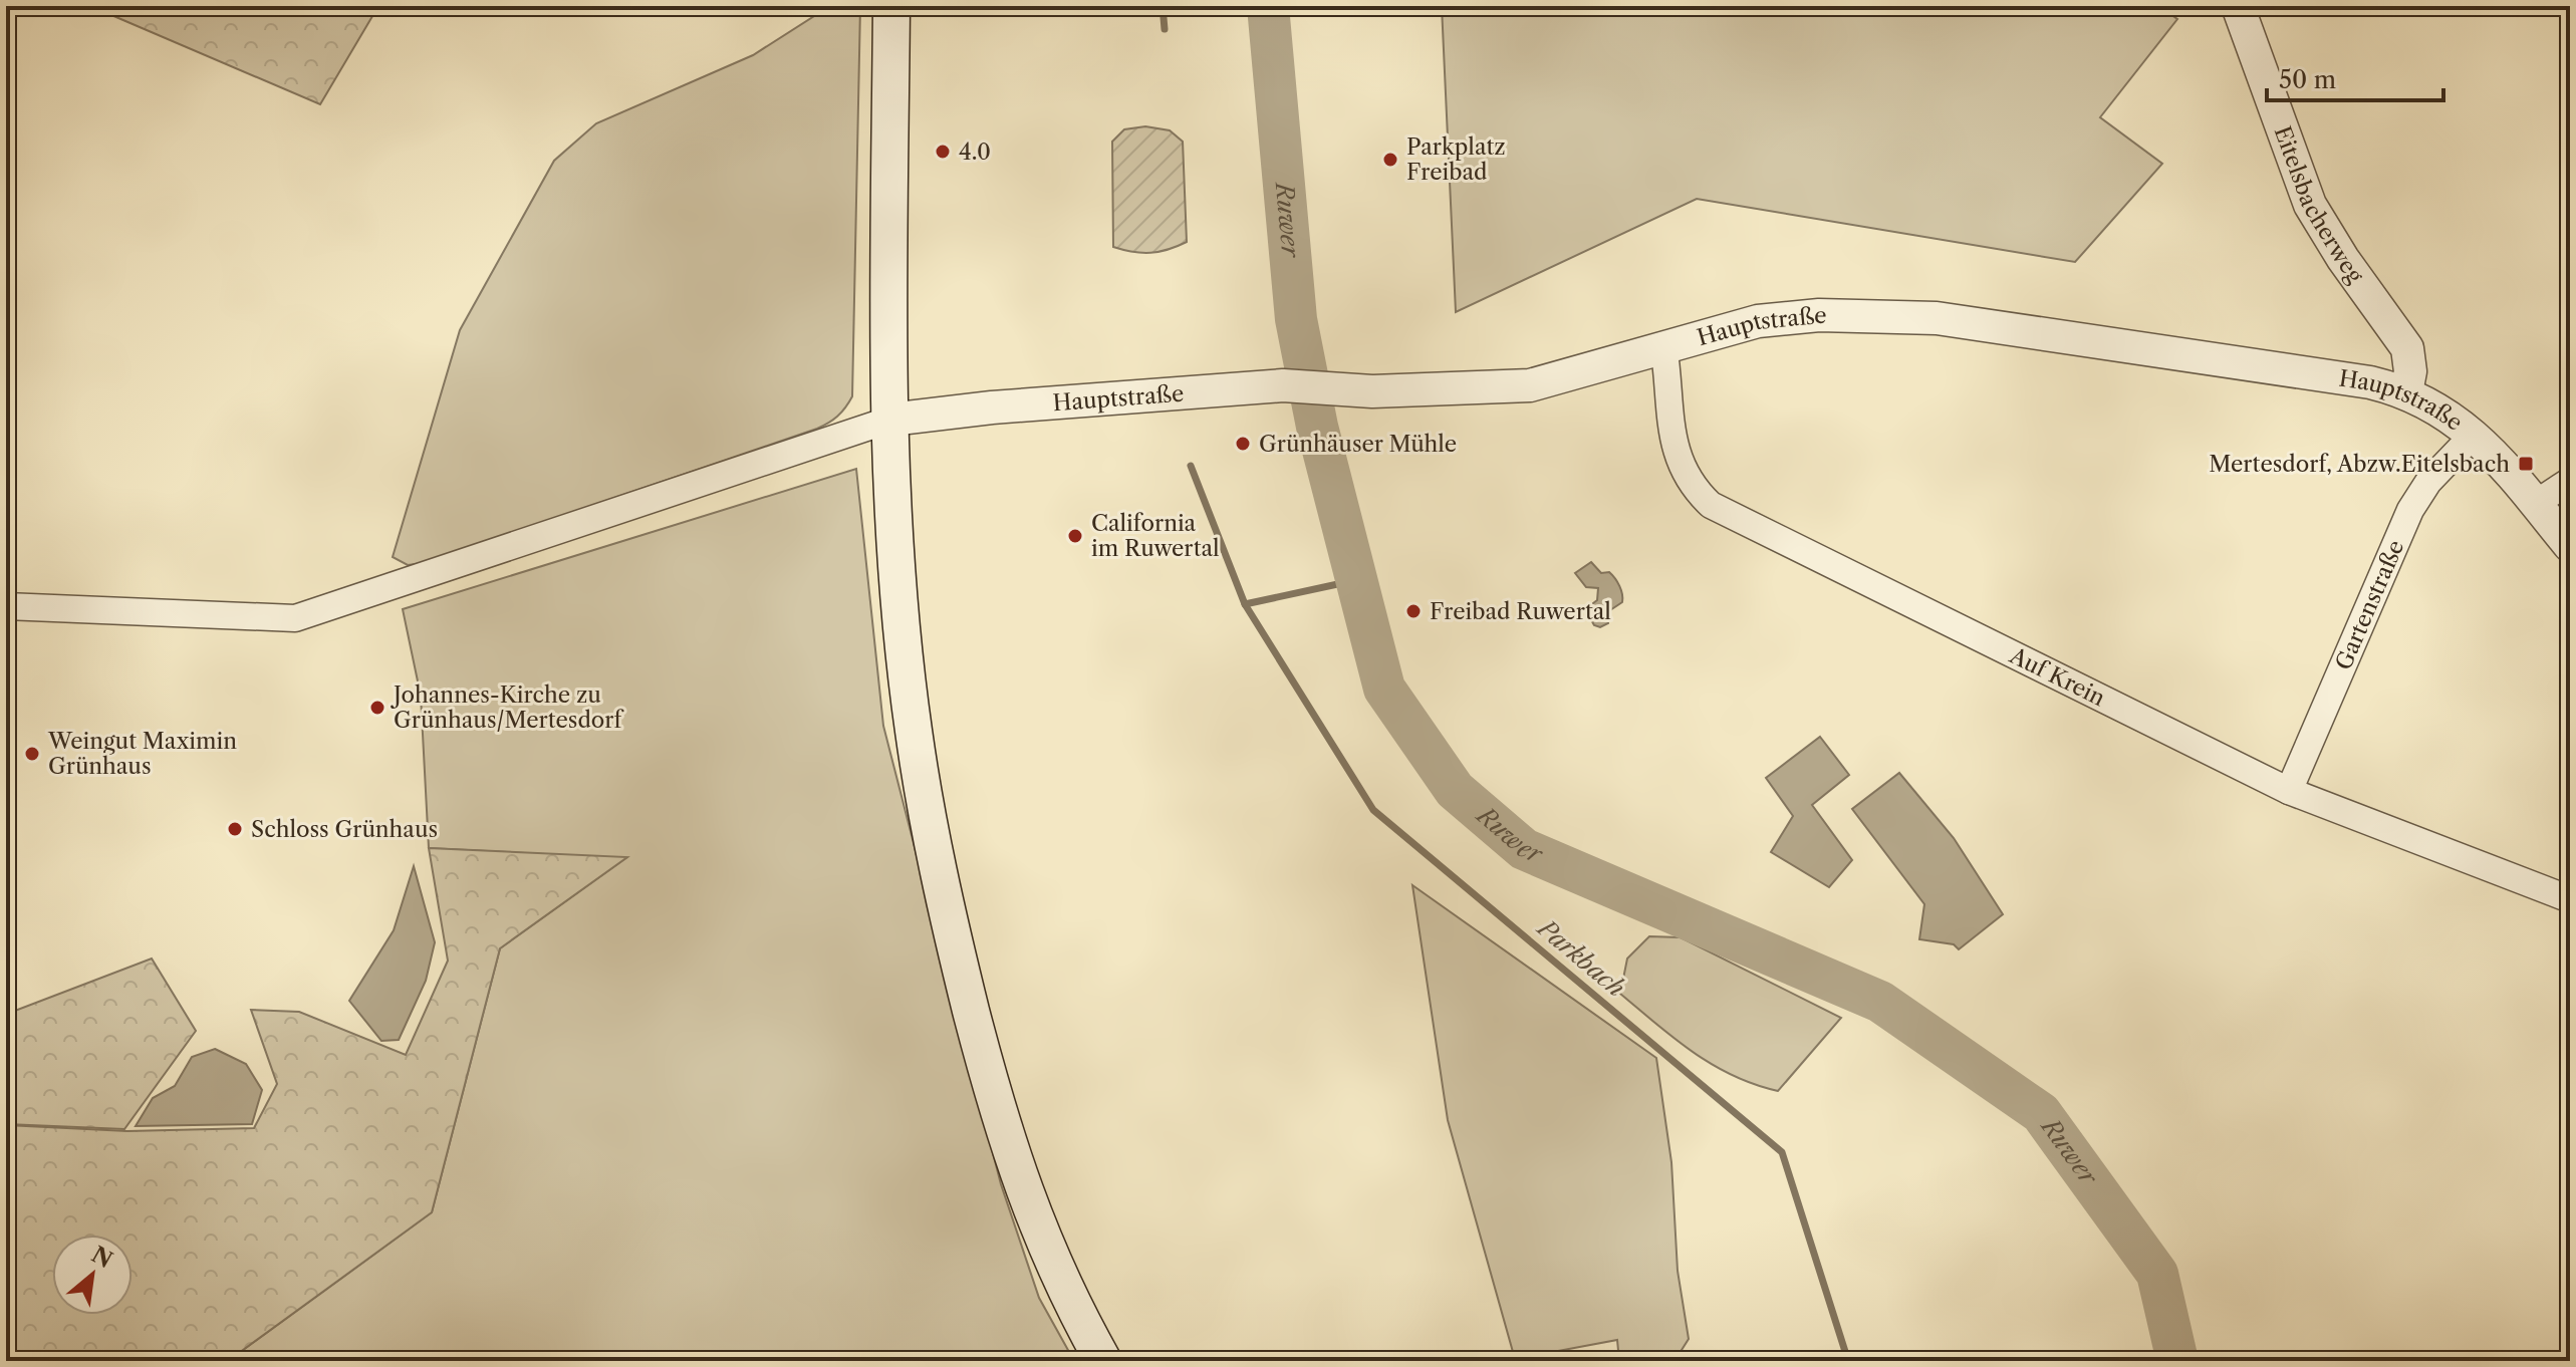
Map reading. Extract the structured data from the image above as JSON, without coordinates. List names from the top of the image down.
{
  "streets": {
    "street": [
      "Eitelsbacherweg",
      "Hauptstraße",
      "Gartenstraße",
      "Auf Krein"
    ]
  },
  "crossings": [
    ["Eitelsbacherweg", "Hauptstraße"],
    ["Hauptstraße", "Gartenstraße"],
    ["Hauptstraße", "Auf Krein"],
    ["Gartenstraße", "Auf Krein"]
  ],
  "water": ["Ruwer", "Parkbach"],
  "places": {
    "other": [
      "4.0",
      "Parkplatz Freibad",
      "Grünhäuser Mühle",
      "California im Ruwertal",
      "Freibad Ruwertal",
      "Johannes-Kirche zu Grünhaus/Mertesdorf",
      "Weingut Maximin Grünhaus",
      "Schloss Grünhaus"
    ],
    "transit": ["Mertesdorf, Abzw.Eitelsbach"]
  },
  "scale_bar": "50 m",
  "north": "top right"
}
